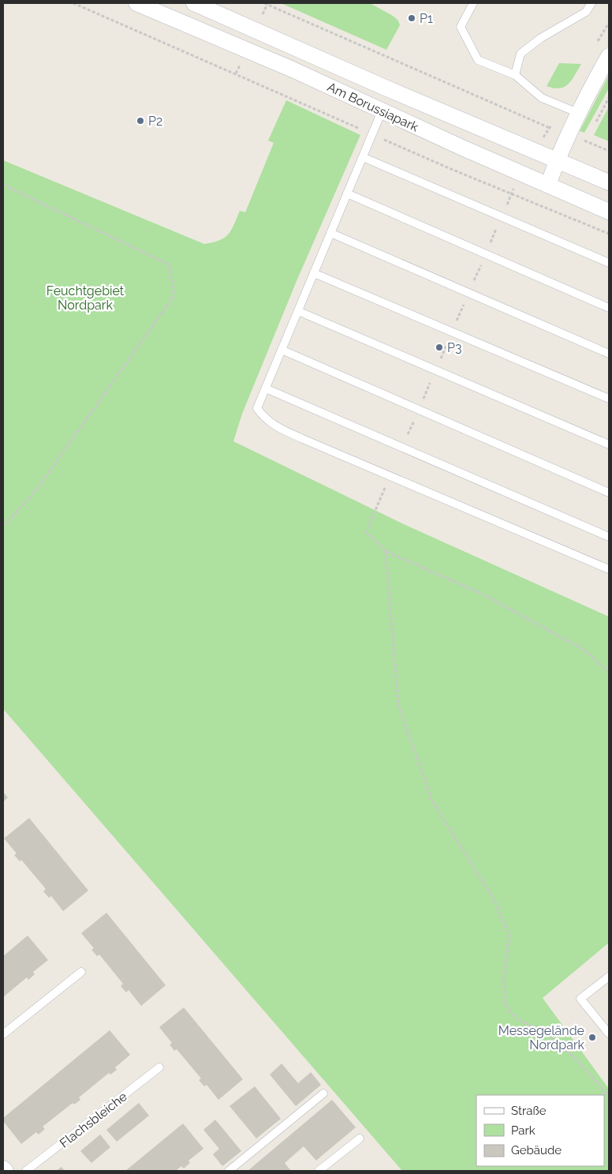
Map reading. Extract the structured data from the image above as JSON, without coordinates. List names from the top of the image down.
{
  "streets": {
    "street": ["Am Borussiapark"],
    "lane": ["Flachsbleiche"]
  },
  "parks": ["Feuchtgebiet Nordpark"],
  "places": [
    "P1",
    "P2",
    "P3",
    "Messegelände Nordpark"
  ],
  "legend": ["Straße", "Park", "Gebäude"]
}
